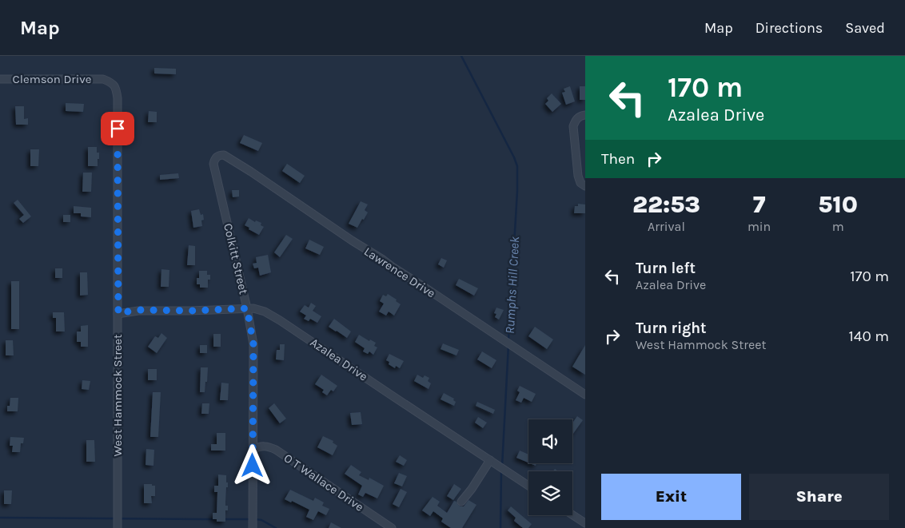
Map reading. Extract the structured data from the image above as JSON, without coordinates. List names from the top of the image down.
{
  "streets": {
    "street": [
      "Clemson Drive",
      "Colkitt Street",
      "Lawrence Drive",
      "Azalea Drive",
      "West Hammock Street",
      "O T Wallace Drive"
    ]
  },
  "crossings": [
    ["Clemson Drive", "West Hammock Street"],
    ["Colkitt Street", "Lawrence Drive"],
    ["Colkitt Street", "Azalea Drive"],
    ["Colkitt Street", "O T Wallace Drive"],
    ["Azalea Drive", "West Hammock Street"]
  ],
  "water": ["Rumphs Hill Creek"],
  "page": {
    "header": "Map",
    "nav": ["Map", "Directions", "Saved"],
    "turn": ["170 m", "Azalea Drive"],
    "then": "Then",
    "eta": [
      "22:53",
      "Arrival",
      "7",
      "min",
      "510",
      "m"
    ],
    "list": [
      {
        "name": "Turn left",
        "note": "Azalea Drive",
        "value": "170 m"
      },
      {
        "name": "Turn right",
        "note": "West Hammock Street",
        "value": "140 m"
      }
    ],
    "buttons": ["Exit", "Share"]
  }
}
